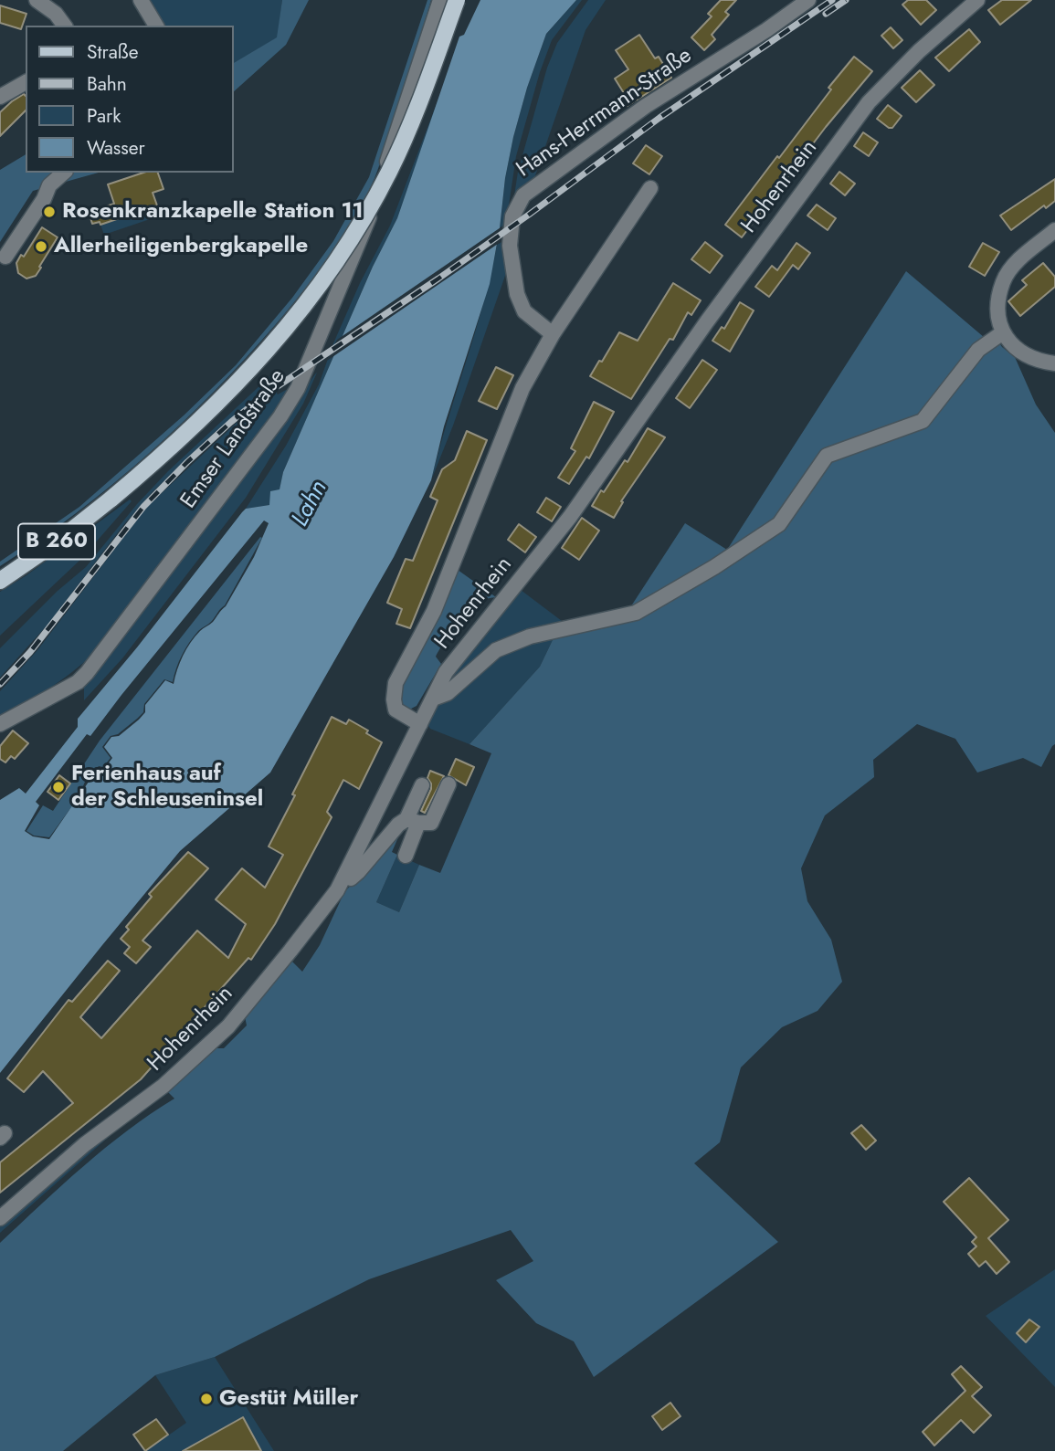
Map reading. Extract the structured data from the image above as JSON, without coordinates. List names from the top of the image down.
{
  "streets": {
    "main road": ["B 260"],
    "street": ["Hans-Herrmann-Straße", "Hohenrhein", "Emser Landstraße"]
  },
  "water": ["Lahn"],
  "places": [
    "Rosenkranzkapelle Station 11",
    "Allerheiligenbergkapelle",
    "Ferienhaus auf der Schleuseninsel",
    "Gestüt Müller"
  ],
  "legend": [
    "Straße",
    "Bahn",
    "Park",
    "Wasser"
  ]
}
